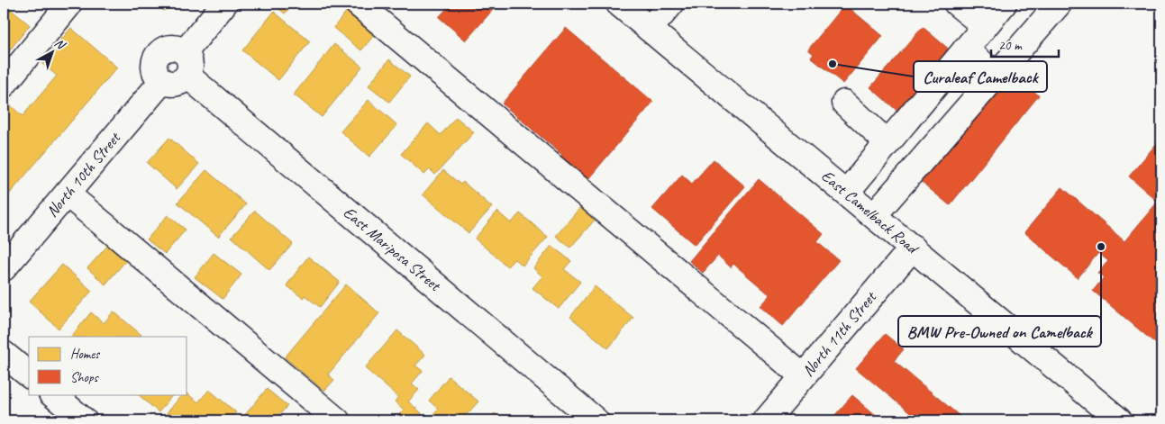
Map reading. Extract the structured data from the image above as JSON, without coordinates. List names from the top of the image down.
{
  "streets": {
    "street": [
      "North 10th Street",
      "East Camelback Road",
      "East Mariposa Street",
      "North 11th Street"
    ]
  },
  "crossings": [
    ["North 10th Street", "East Mariposa Street"],
    ["East Camelback Road", "North 11th Street"]
  ],
  "places": ["Curaleaf Camelback", "BMW Pre-Owned on Camelback"],
  "legend": ["Homes", "Shops"],
  "scale_bar": "20 m",
  "north": "top right"
}
